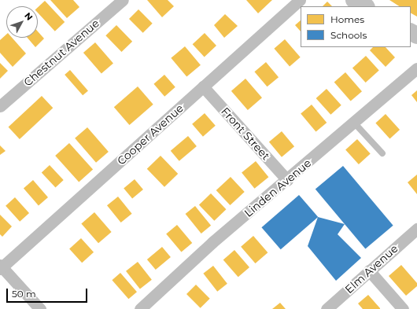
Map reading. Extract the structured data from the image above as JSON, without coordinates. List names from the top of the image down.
{
  "streets": {
    "street": [
      "Chestnut Avenue",
      "Front Street",
      "Cooper Avenue",
      "Linden Avenue",
      "Elm Avenue"
    ]
  },
  "crossings": [
    ["Front Street", "Cooper Avenue"],
    ["Front Street", "Linden Avenue"]
  ],
  "legend": ["Homes", "Schools"],
  "scale_bar": "50 m",
  "north": "top right"
}
